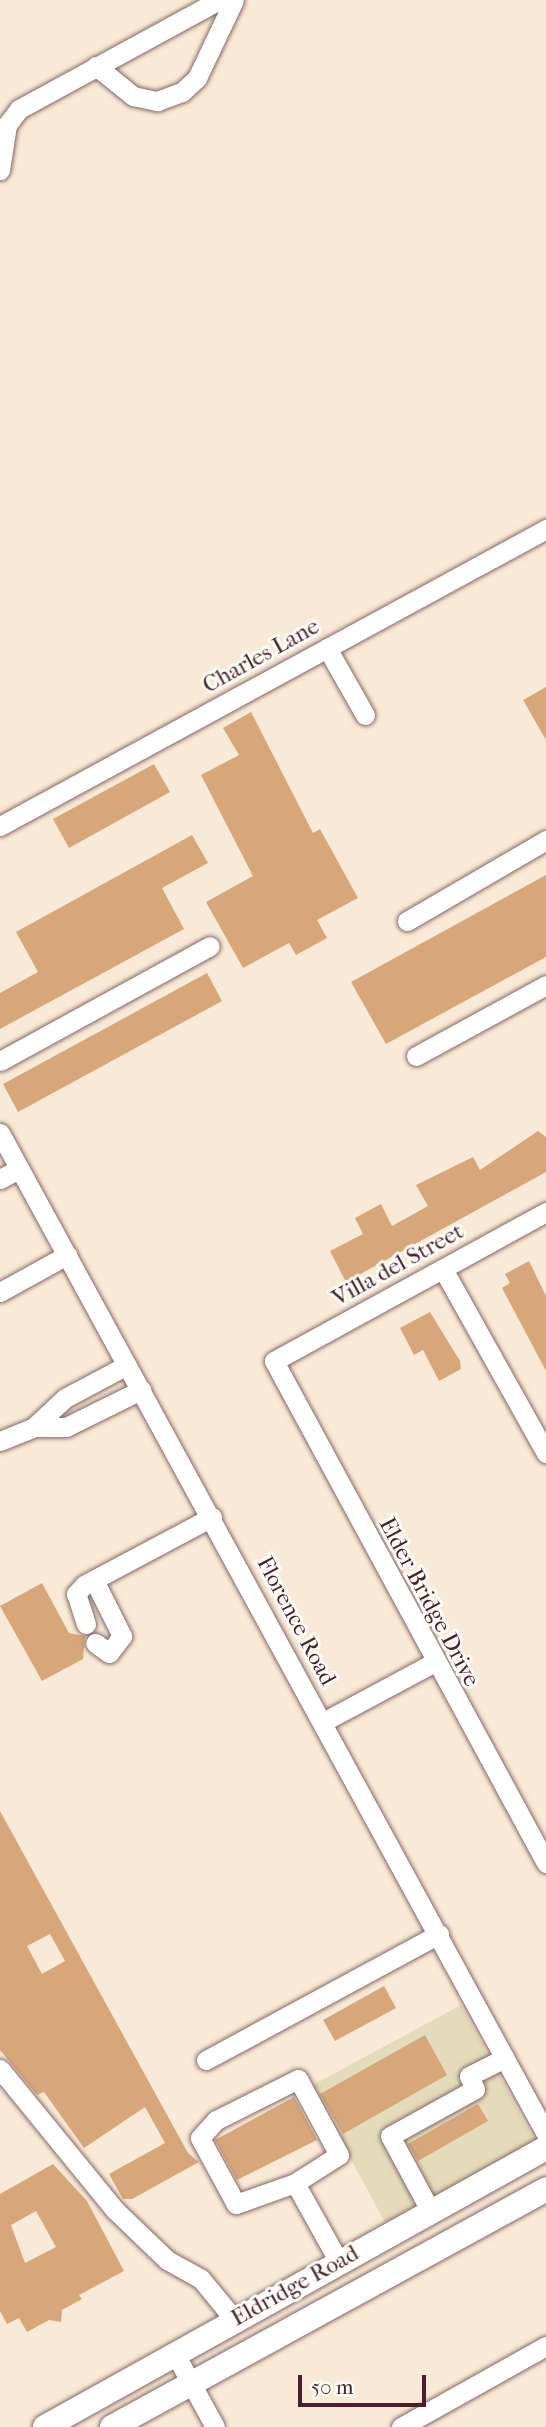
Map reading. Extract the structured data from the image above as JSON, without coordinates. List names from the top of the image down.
{
  "streets": {
    "main road": ["Eldridge Road"],
    "street": [
      "Charles Lane",
      "Villa del Street",
      "Elder Bridge Drive",
      "Florence Road"
    ]
  },
  "crossings": [
    ["Villa del Street", "Elder Bridge Drive"]
  ],
  "scale_bar": "50 m"
}
